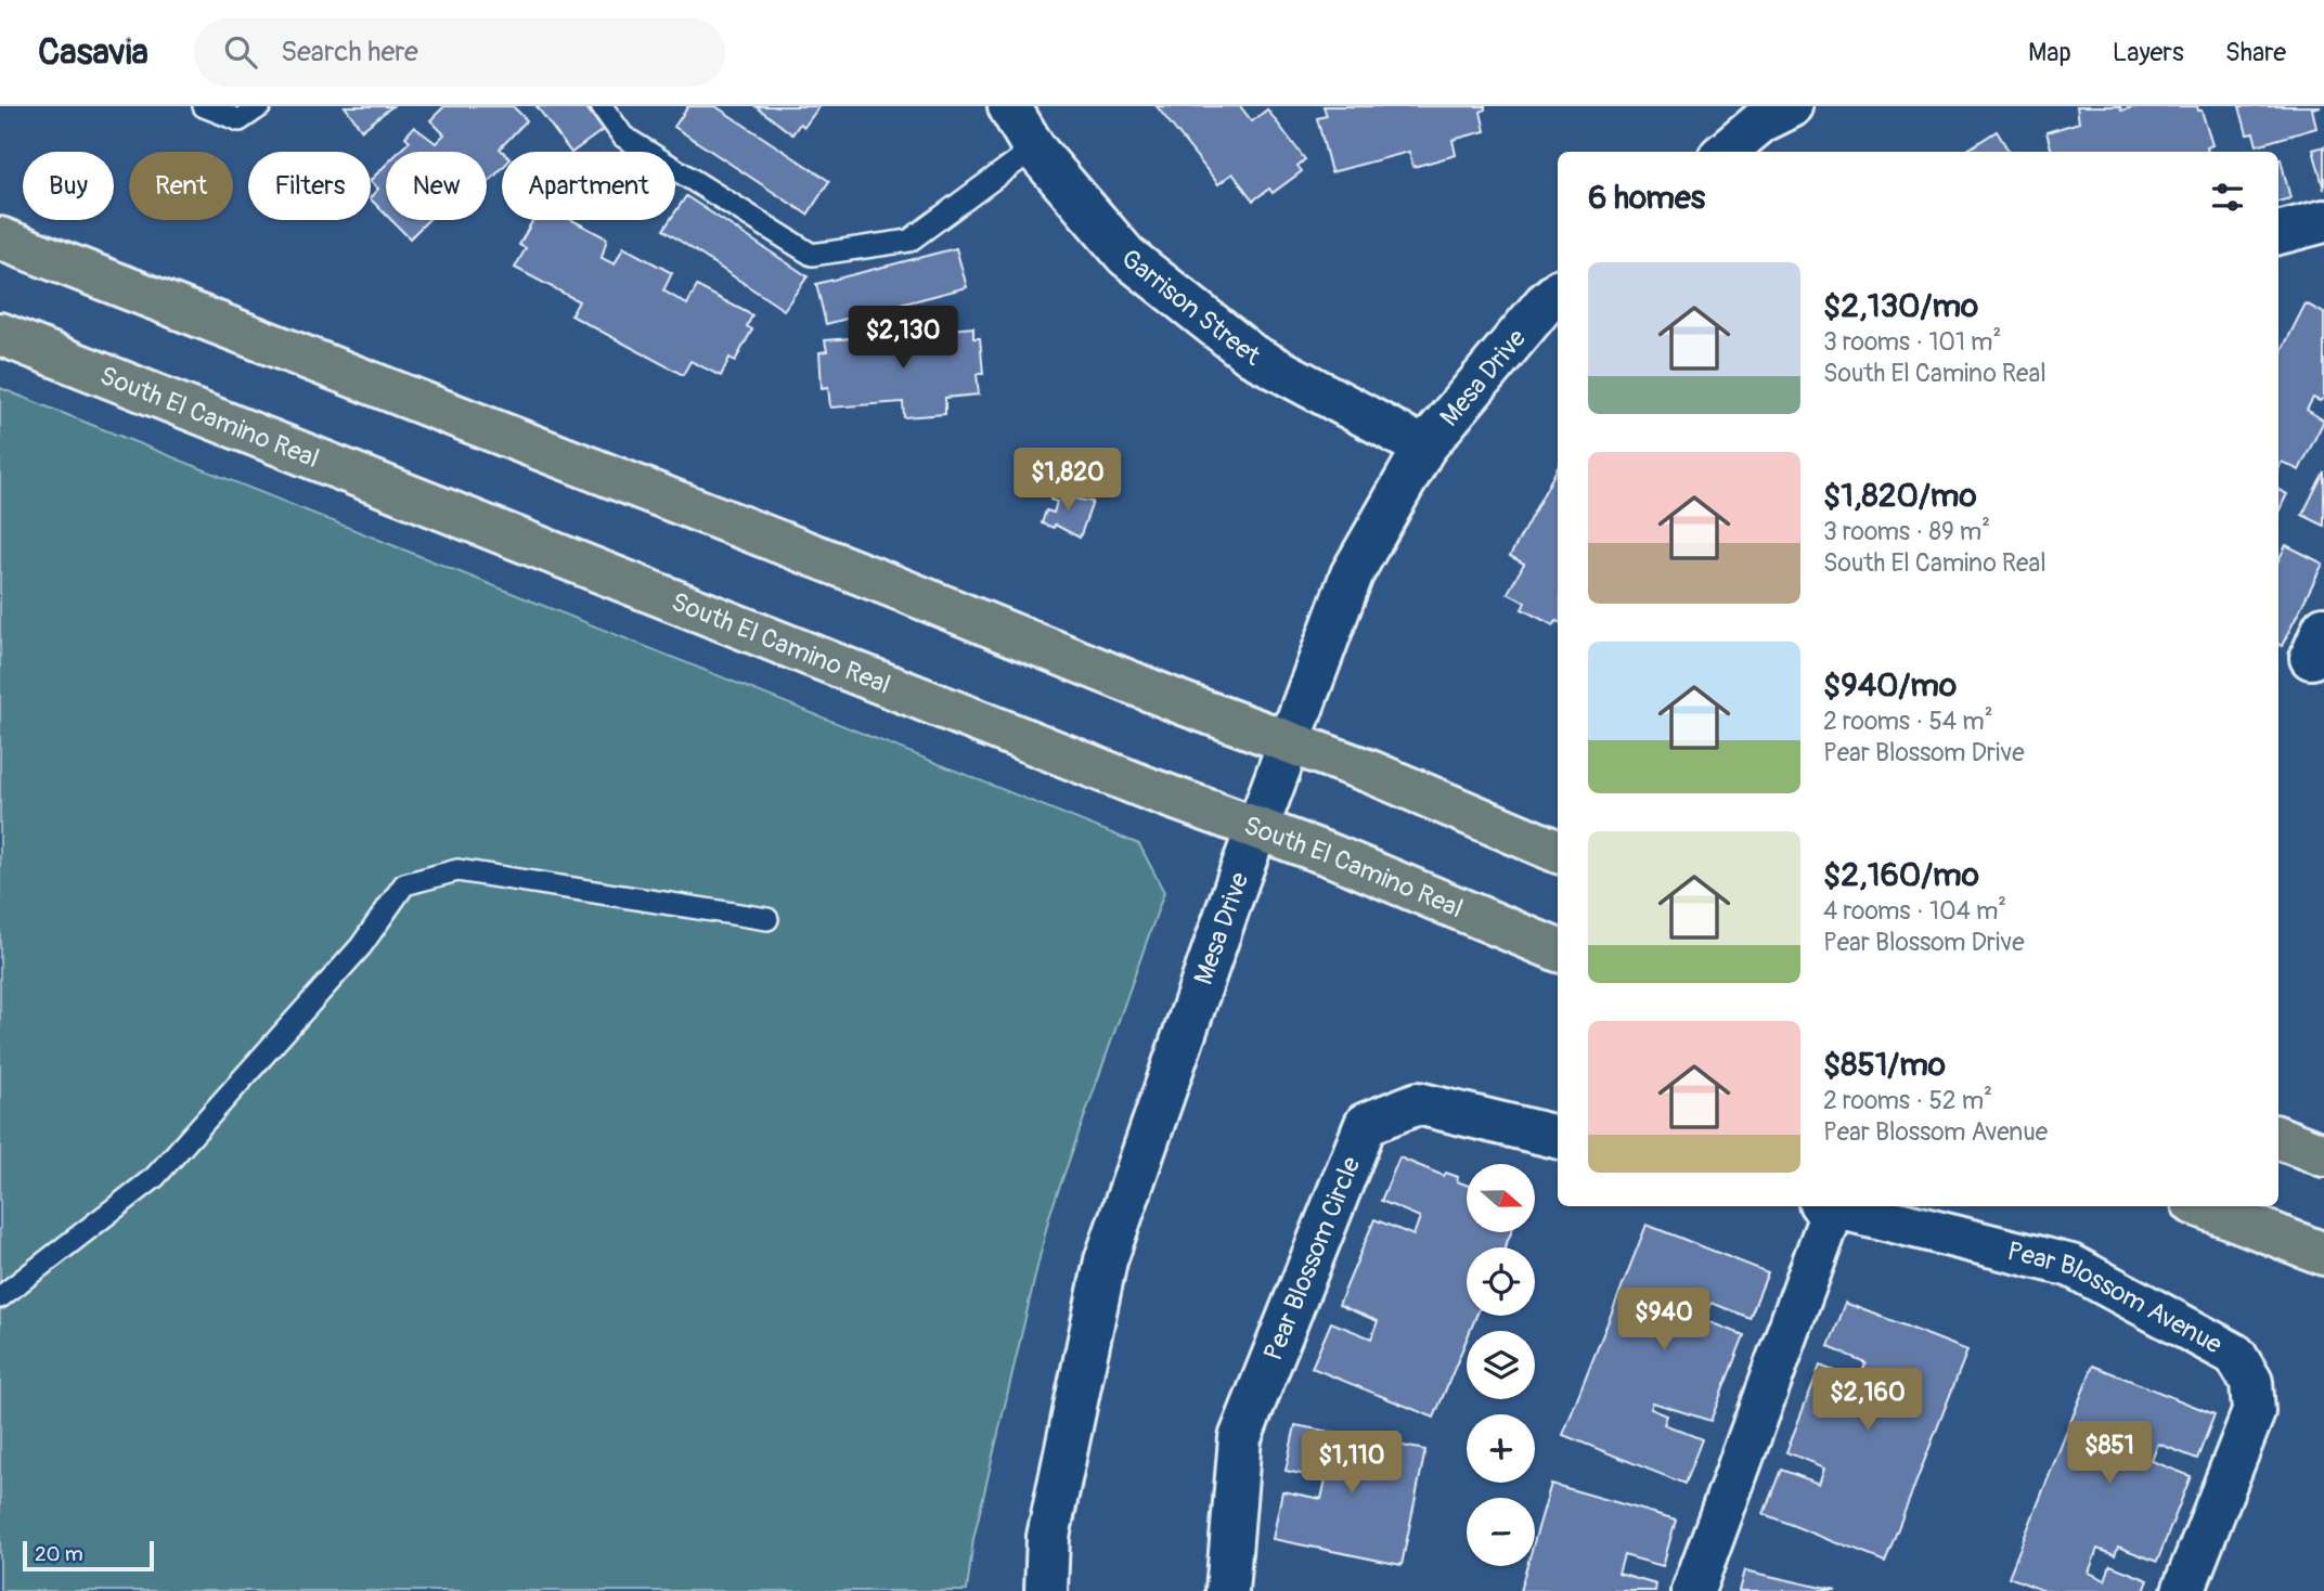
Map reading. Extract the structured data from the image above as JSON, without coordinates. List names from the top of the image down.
{
  "streets": {
    "main road": ["South El Camino Real"],
    "street": [
      "Garrison Street",
      "Mesa Drive",
      "Pear Blossom Circle",
      "Pear Blossom Avenue"
    ]
  },
  "crossings": [
    ["Garrison Street", "Mesa Drive"],
    ["Mesa Drive", "South El Camino Real"]
  ],
  "scale_bar": "20 m",
  "north": "right",
  "page": {
    "header": "Casavia",
    "search": "Search here",
    "nav": ["Map", "Layers", "Share"],
    "chip": [
      "Buy",
      "Rent",
      "Filters",
      "New",
      "Apartment"
    ],
    "heading": "6 homes",
    "list": [
      {
        "name": "$2,130/mo",
        "note": "3 rooms · 101 m² · South El Camino Real"
      },
      {
        "name": "$1,820/mo",
        "note": "3 rooms · 89 m² · South El Camino Real"
      },
      {
        "name": "$940/mo",
        "note": "2 rooms · 54 m² · Pear Blossom Drive"
      },
      {
        "name": "$2,160/mo",
        "note": "4 rooms · 104 m² · Pear Blossom Drive"
      },
      {
        "name": "$851/mo",
        "note": "2 rooms · 52 m² · Pear Blossom Avenue"
      }
    ],
    "price": [
      "$2,130",
      "$1,820",
      "$940",
      "$2,160",
      "$851",
      "$1,110"
    ],
    "map_buttons": ["+", "−"],
    "scale": "20 m"
  }
}
